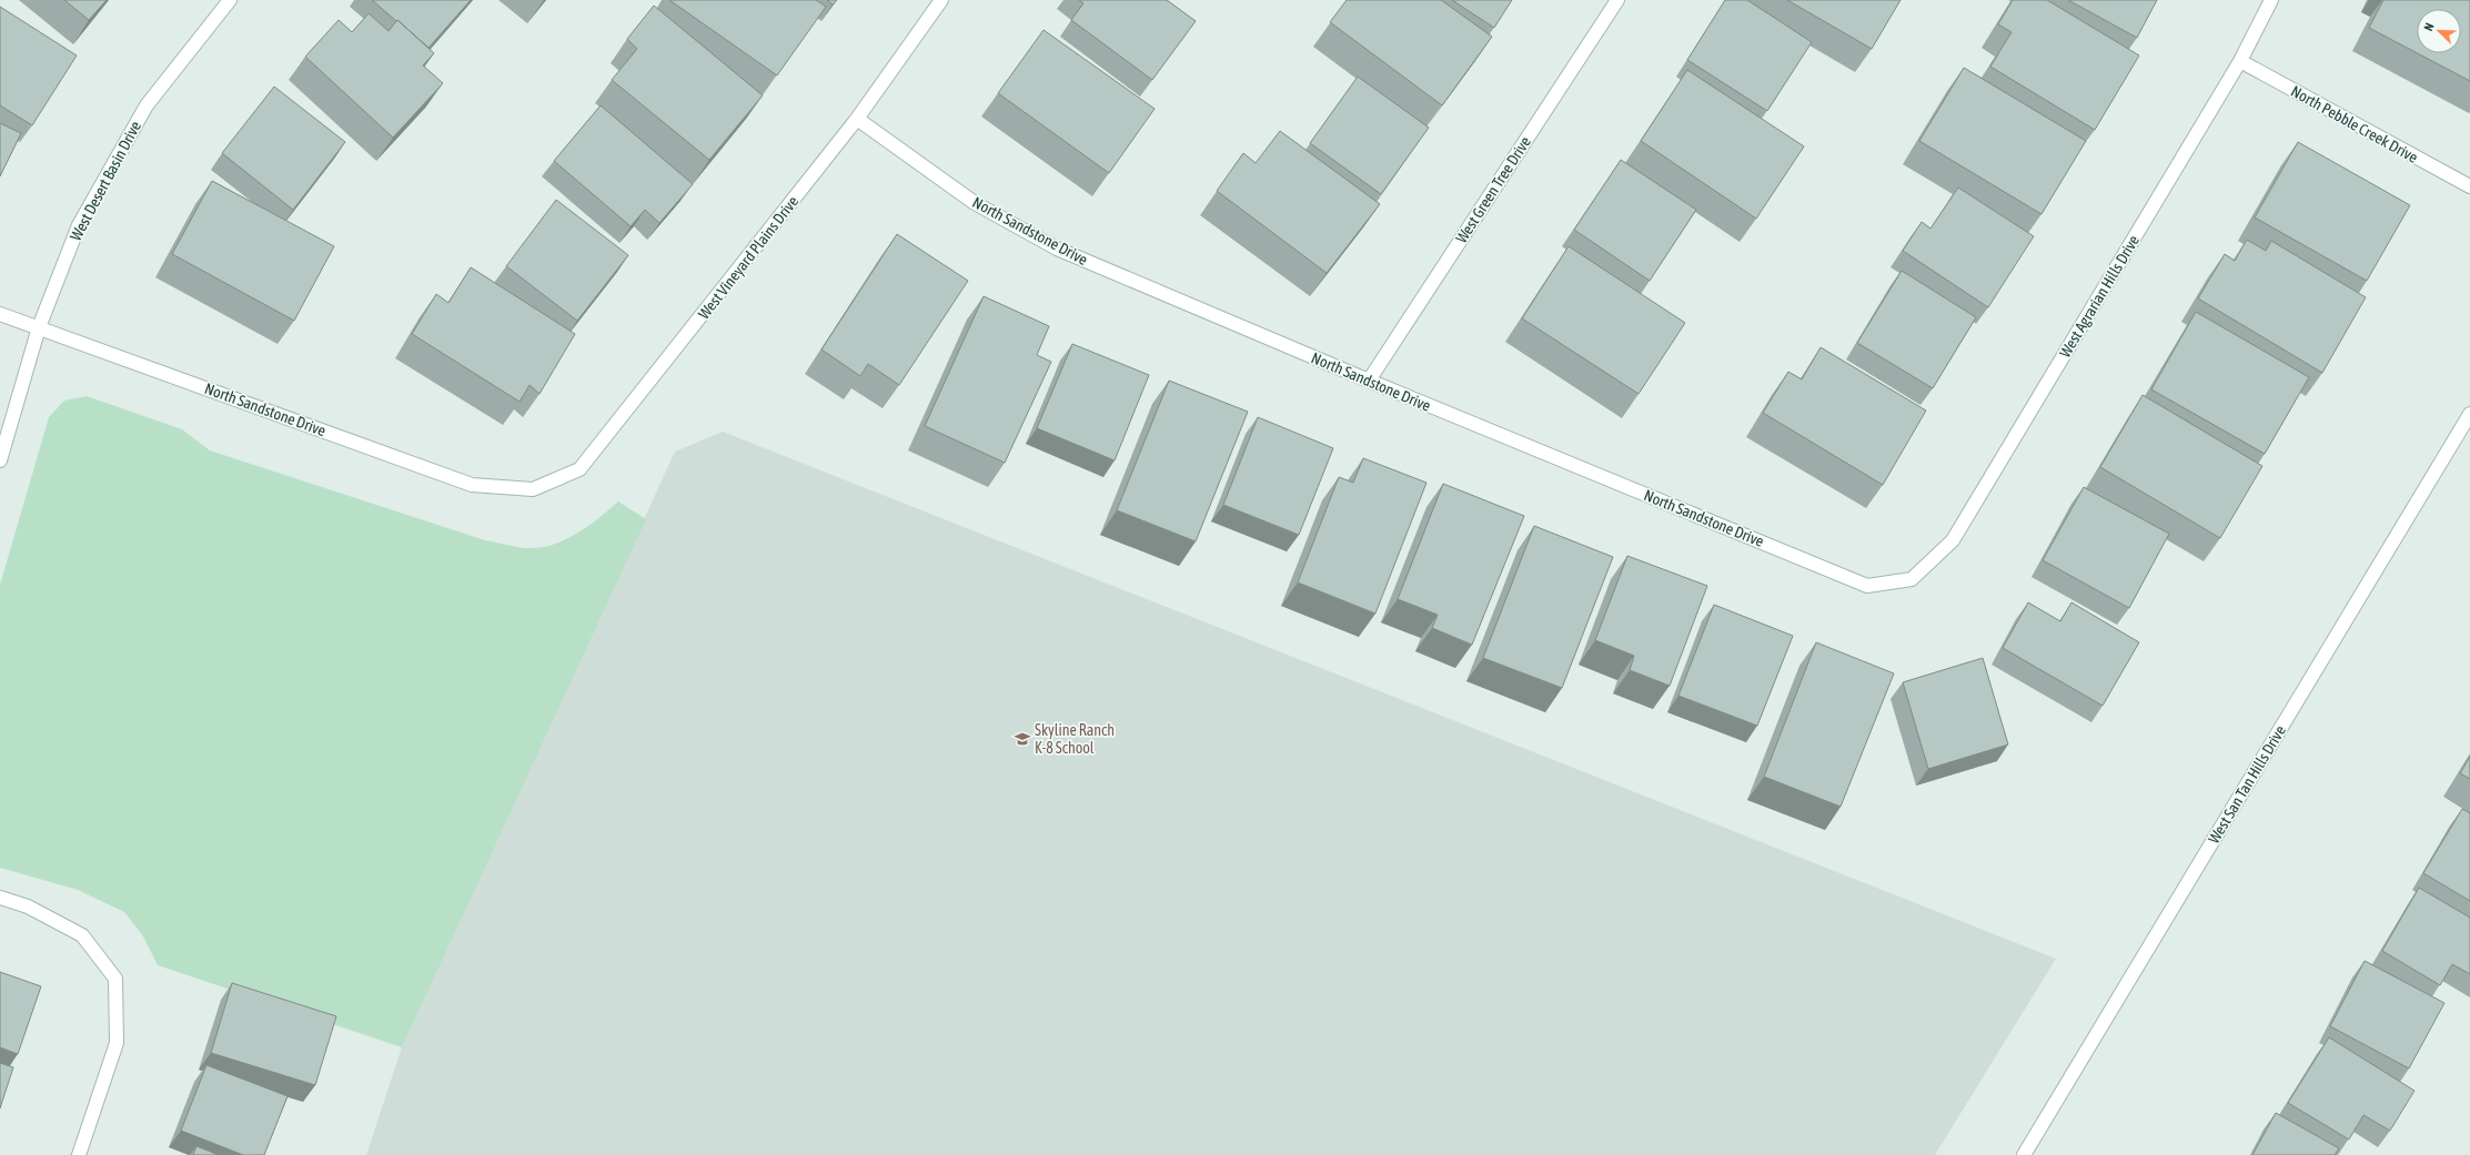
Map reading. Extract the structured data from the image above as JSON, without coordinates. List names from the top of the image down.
{
  "streets": {
    "street": [
      "North Pebble Creek Drive",
      "West Desert Basin Drive",
      "West Green Tree Drive",
      "North Sandstone Drive",
      "West Vineyard Plains Drive",
      "West Agrarian Hills Drive",
      "West San Tan Hills Drive"
    ]
  },
  "crossings": [
    ["North Pebble Creek Drive", "West Agrarian Hills Drive"],
    ["West Desert Basin Drive", "North Sandstone Drive"],
    ["West Green Tree Drive", "North Sandstone Drive"],
    ["North Sandstone Drive", "West Vineyard Plains Drive"],
    ["North Sandstone Drive", "West Agrarian Hills Drive"]
  ],
  "places": {
    "school or university": ["Skyline Ranch K-8 School"]
  },
  "north": "top left"
}
